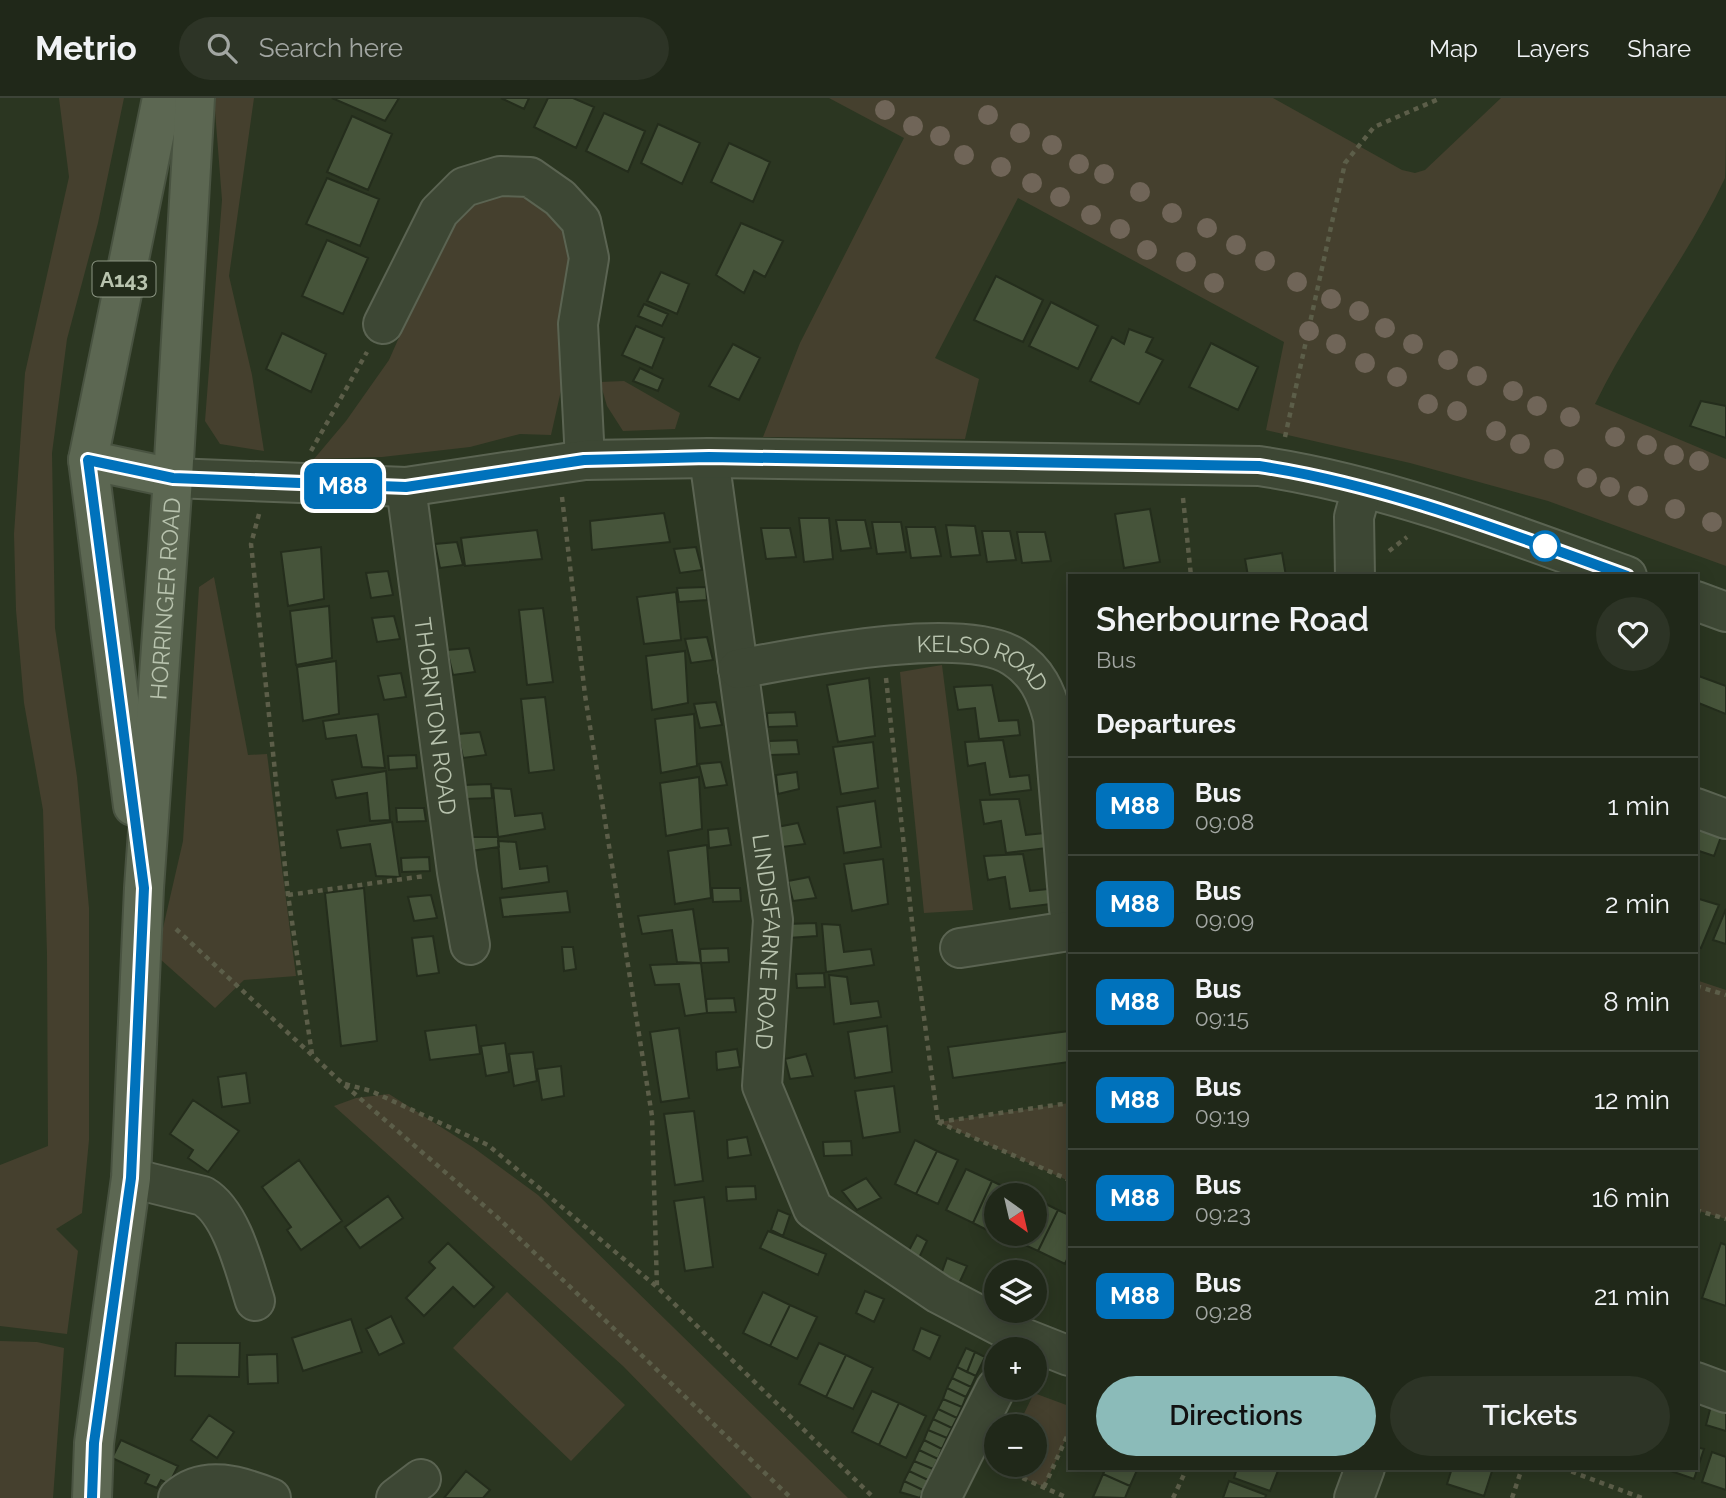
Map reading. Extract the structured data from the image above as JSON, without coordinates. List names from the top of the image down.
{
  "streets": {
    "main road": ["A143", "HORRINGER ROAD"],
    "street": ["KELSO ROAD", "THORNTON ROAD", "LINDISFARNE ROAD"]
  },
  "crossings": [
    ["KELSO ROAD", "LINDISFARNE ROAD"]
  ],
  "lines": ["bus line M88"],
  "north": "bottom right",
  "page": {
    "header": "Metrio",
    "search": "Search here",
    "nav": ["Map", "Layers", "Share"],
    "on_map": "M88",
    "heading": [
      ["Sherbourne Road", "Bus"],
      "Departures"
    ],
    "list": [
      {
        "mark": "M88",
        "name": "Bus",
        "note": "09:08",
        "value": "1 min"
      },
      {
        "mark": "M88",
        "name": "Bus",
        "note": "09:09",
        "value": "2 min"
      },
      {
        "mark": "M88",
        "name": "Bus",
        "note": "09:15",
        "value": "8 min"
      },
      {
        "mark": "M88",
        "name": "Bus",
        "note": "09:19",
        "value": "12 min"
      },
      {
        "mark": "M88",
        "name": "Bus",
        "note": "09:23",
        "value": "16 min"
      },
      {
        "mark": "M88",
        "name": "Bus",
        "note": "09:28",
        "value": "21 min"
      }
    ],
    "map_buttons": ["+", "−"],
    "buttons": ["Directions", "Tickets"]
  }
}
